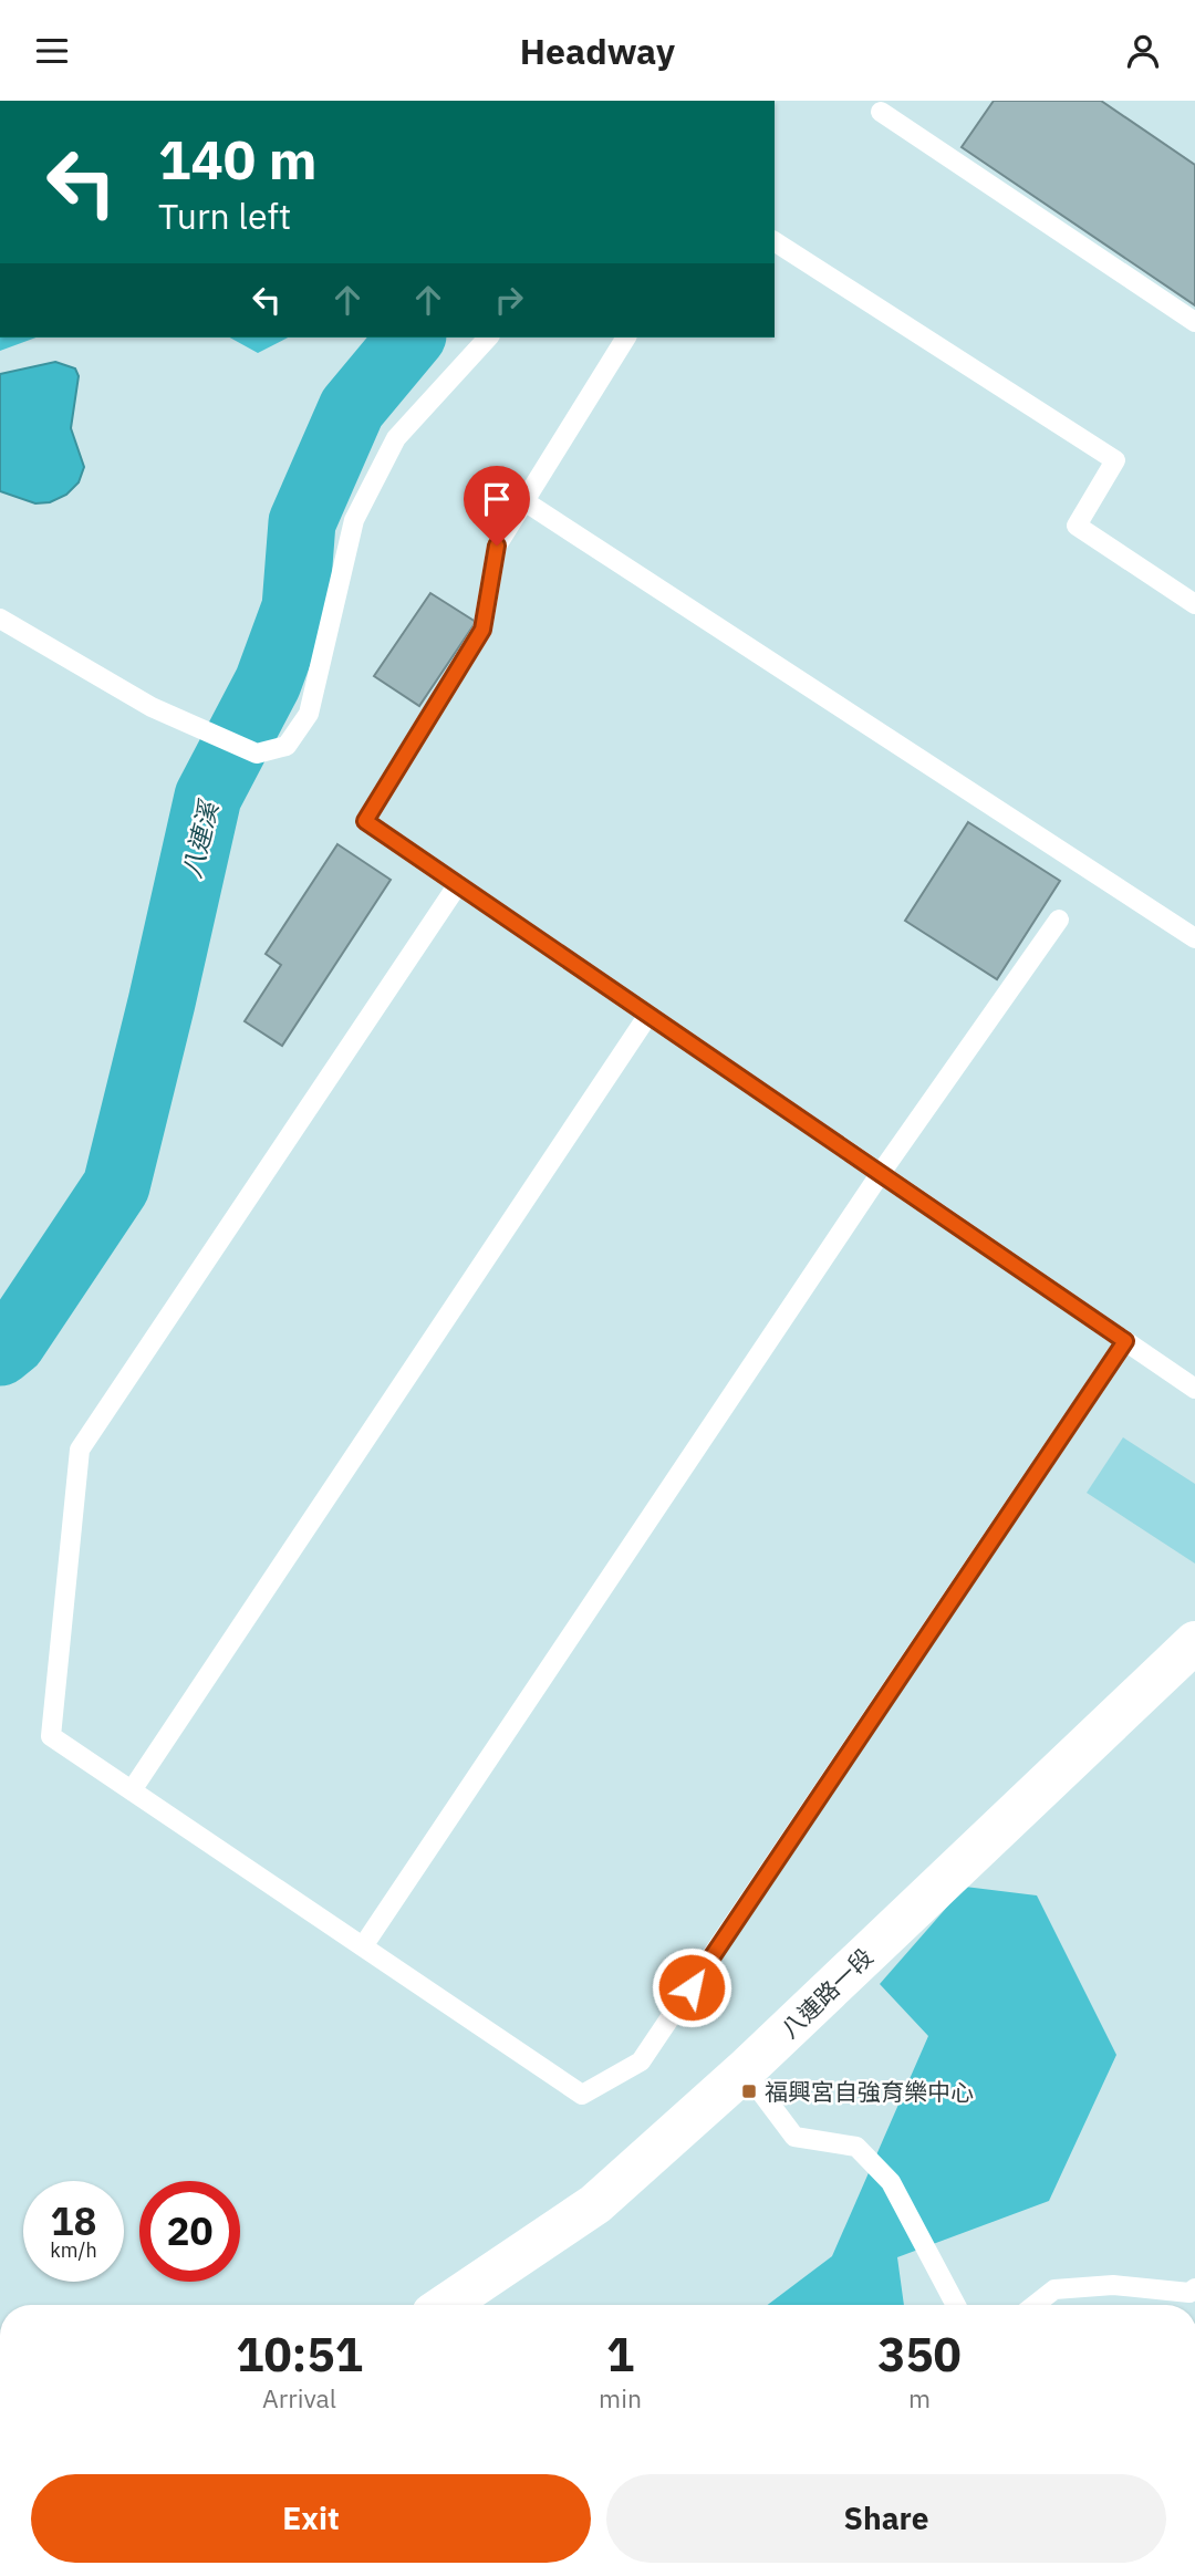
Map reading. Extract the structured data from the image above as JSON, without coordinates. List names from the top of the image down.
{
  "streets": {
    "street": ["八連路一段"]
  },
  "water": ["八連溪"],
  "places": {
    "transit": ["福興宮自強育樂中心"]
  },
  "page": {
    "header": "Headway",
    "turn": ["140 m", "Turn left"],
    "speed": "18 km/h",
    "limit": "20",
    "eta": [
      "10:51",
      "Arrival",
      "1",
      "min",
      "350",
      "m"
    ],
    "buttons": ["Exit", "Share"]
  }
}
